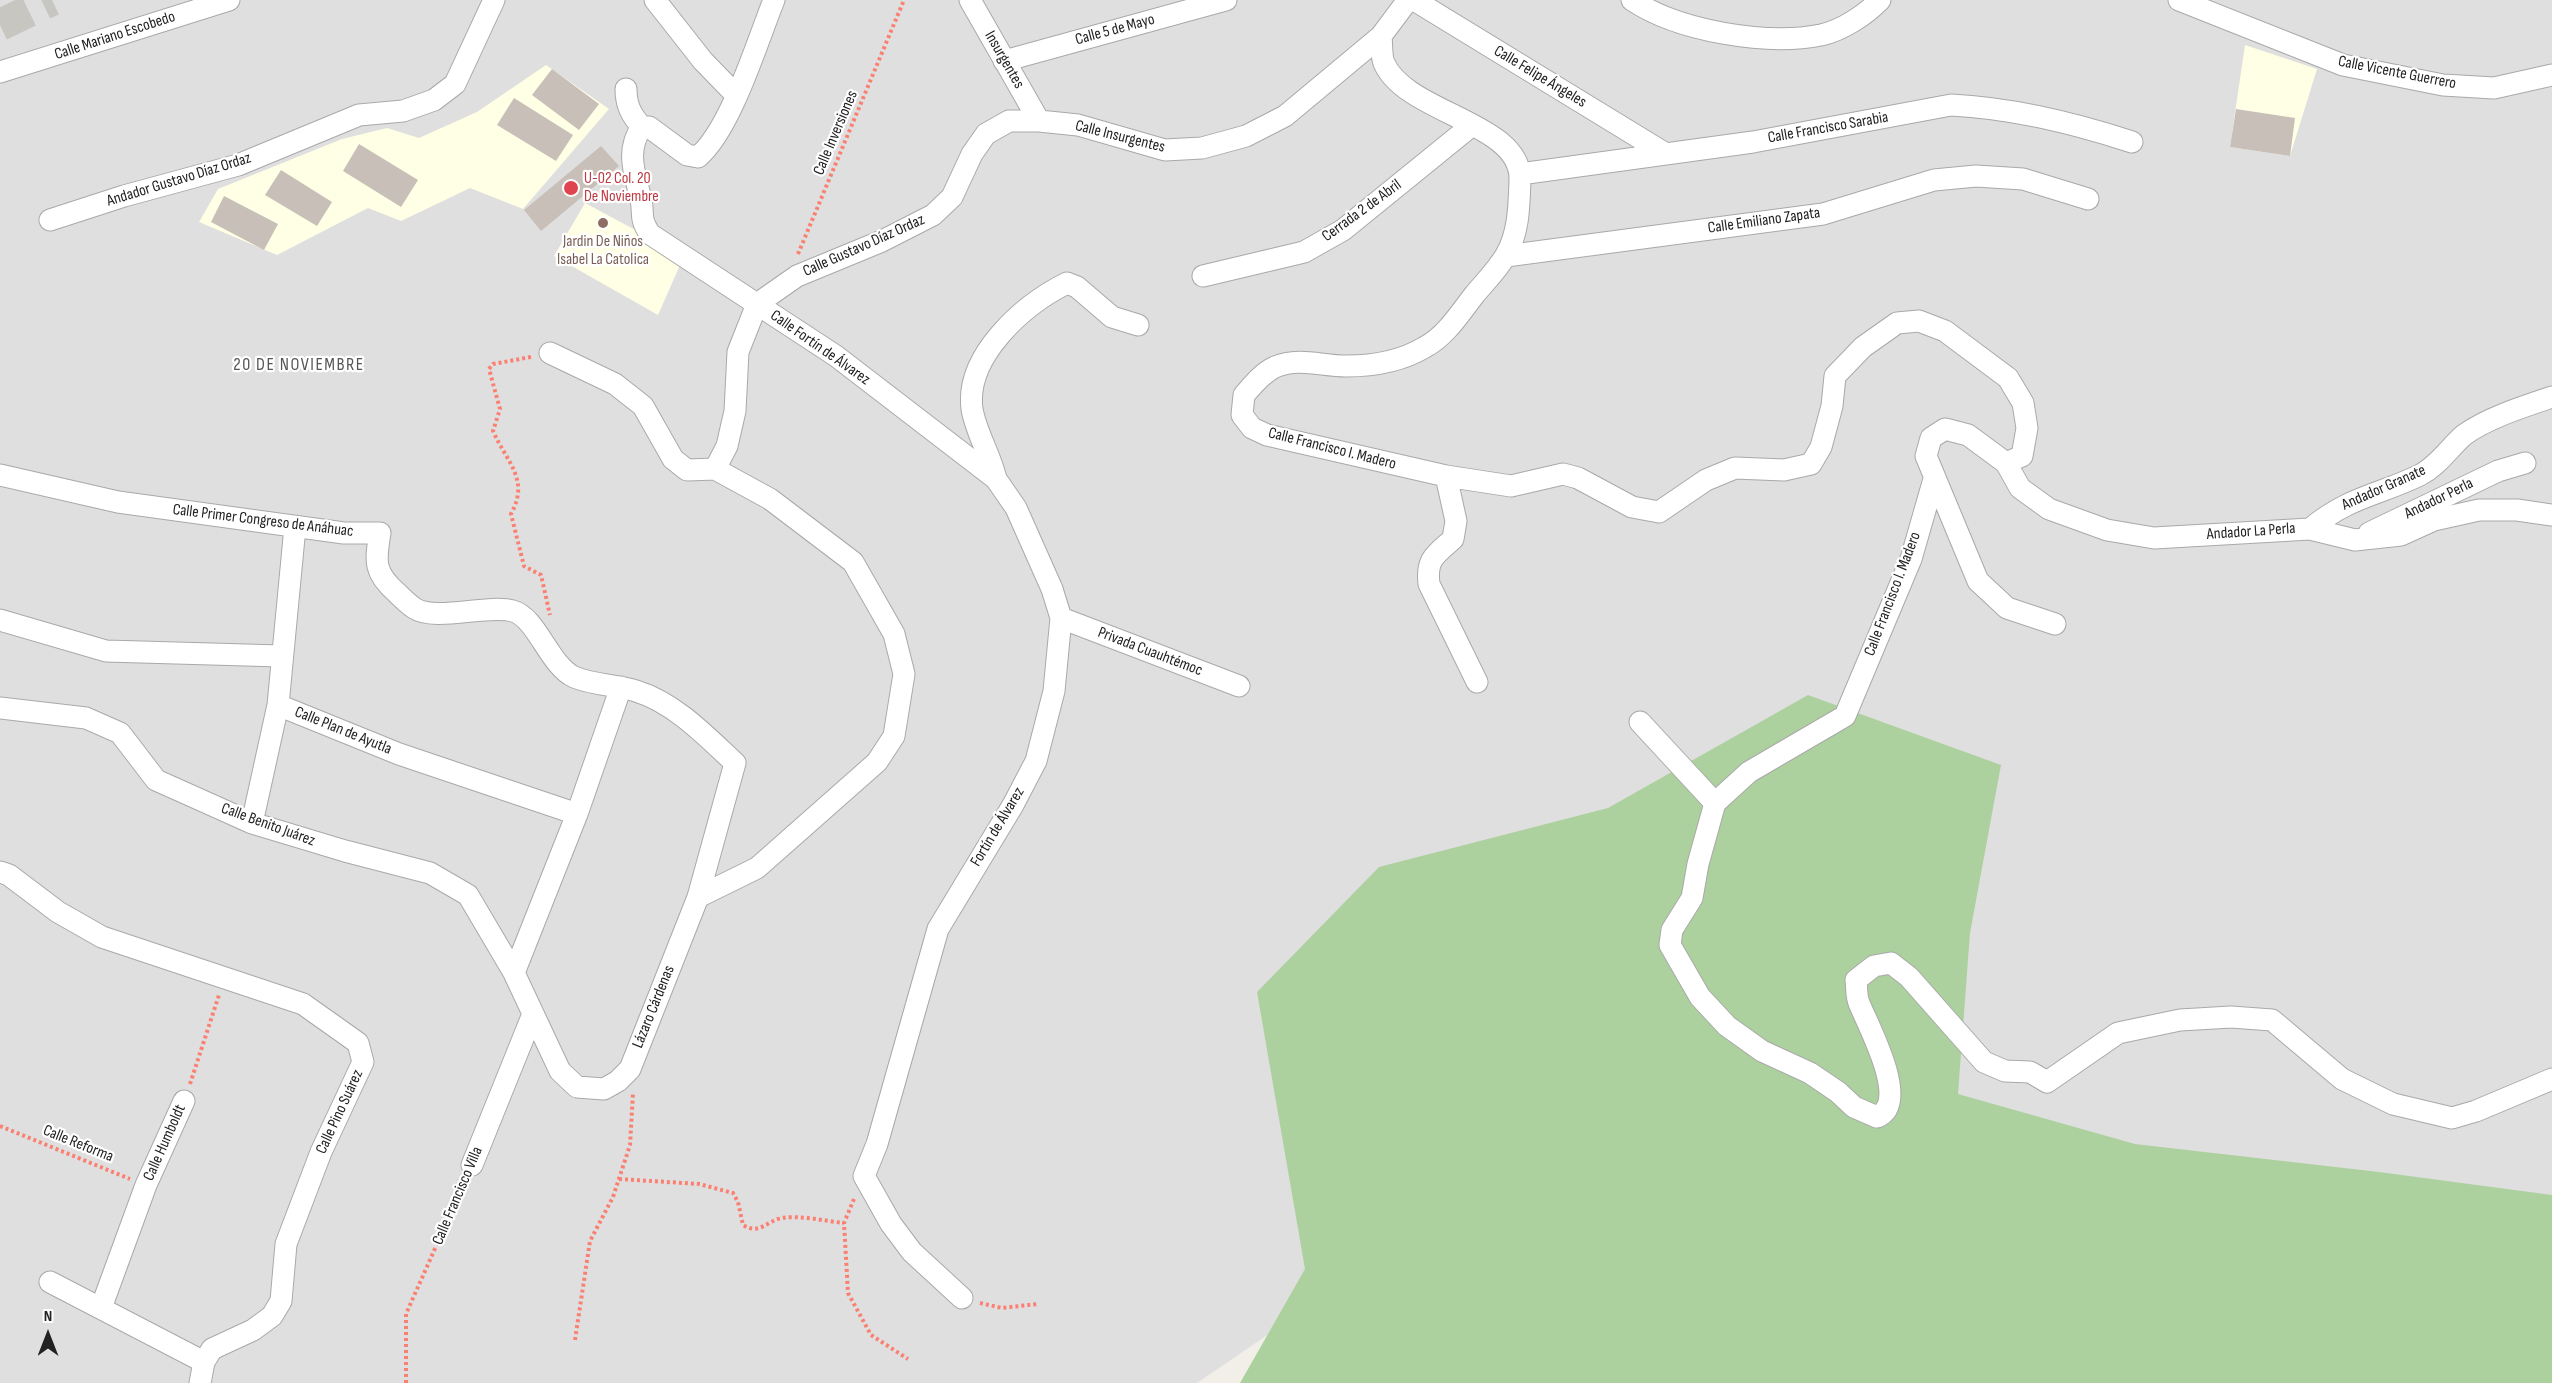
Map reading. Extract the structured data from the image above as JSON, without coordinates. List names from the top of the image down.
{
  "streets": {
    "street": [
      "Calle 5 de Mayo",
      "Calle Mariano Escobedo",
      "Insurgentes",
      "Calle Vicente Guerrero",
      "Calle Felipe Ángeles",
      "Calle Francisco Sarabia",
      "Calle Insurgentes",
      "Andador Gustavo Díaz Ordaz",
      "Cerrada 2 de Abril",
      "Calle Emiliano Zapata",
      "Calle Gustavo Díaz Ordaz",
      "Calle Fortín de Álvarez",
      "Calle Francisco I. Madero",
      "Andador Granate",
      "Andador Perla",
      "Calle Primer Congreso de Anáhuac",
      "Andador La Perla",
      "Privada Cuauhtémoc",
      "Calle Plan de Ayutla",
      "Calle Benito Juárez",
      "Fortín de Álvarez",
      "Lázaro Cárdenas",
      "Calle Pino Suárez",
      "Calle Humboldt",
      "Calle Francisco Villa"
    ],
    "path": ["Calle Inversiones", "Calle Reforma"]
  },
  "crossings": [
    ["Calle 5 de Mayo", "Insurgentes"],
    ["Insurgentes", "Calle Insurgentes"],
    ["Insurgentes", "Calle Gustavo Díaz Ordaz"],
    ["Calle Felipe Ángeles", "Calle Francisco Sarabia"],
    ["Calle Francisco Sarabia", "Calle Francisco I. Madero"],
    ["Calle Inversiones", "Calle Gustavo Díaz Ordaz"],
    ["Calle Insurgentes", "Calle Gustavo Díaz Ordaz"],
    ["Calle Emiliano Zapata", "Calle Francisco I. Madero"],
    ["Calle Gustavo Díaz Ordaz", "Calle Fortín de Álvarez"],
    ["Calle Fortín de Álvarez", "Fortín de Álvarez"],
    ["Calle Francisco I. Madero", "Andador La Perla"],
    ["Andador Granate", "Andador La Perla"],
    ["Andador Perla", "Andador La Perla"],
    ["Calle Primer Congreso de Anáhuac", "Calle Plan de Ayutla"],
    ["Privada Cuauhtémoc", "Fortín de Álvarez"],
    ["Calle Benito Juárez", "Lázaro Cárdenas"],
    ["Lázaro Cárdenas", "Calle Francisco Villa"],
    ["Calle Pino Suárez", "Calle Humboldt"],
    ["Calle Humboldt", "Calle Reforma"]
  ],
  "districts": ["20 DE NOVIEMBRE"],
  "places": ["U-02 Col. 20 De Noviembre", "Jardin De Niños Isabel La Catolica"],
  "north": "top"
}
